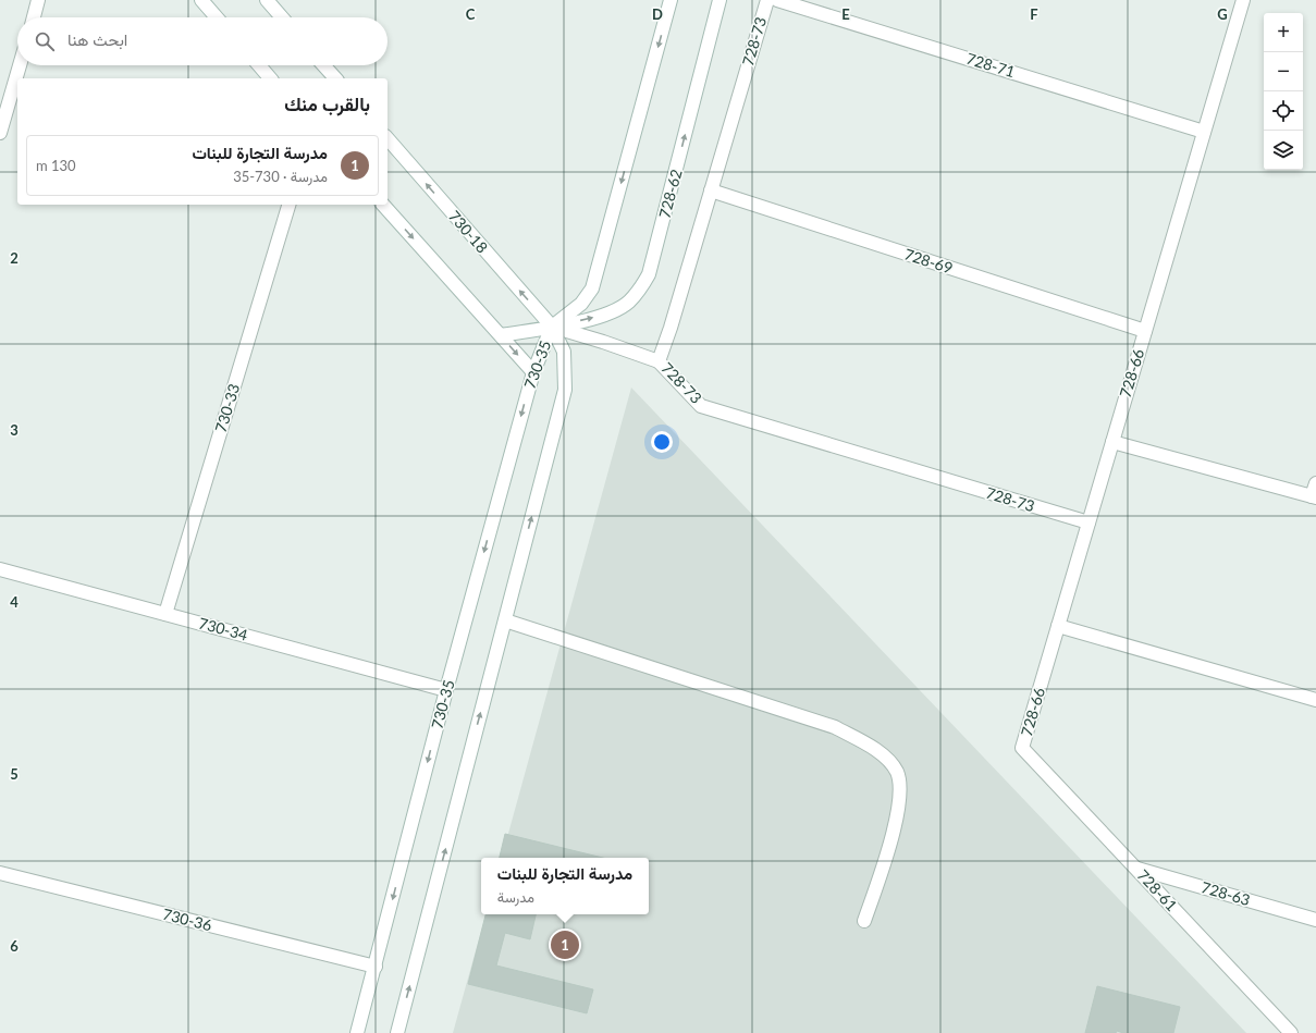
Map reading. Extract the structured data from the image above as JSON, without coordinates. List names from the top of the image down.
{
  "streets": {
    "street": [
      "728-73",
      "728-71",
      "728-62",
      "730-18",
      "728-69",
      "730-35",
      "728-66",
      "730-33",
      "730-34",
      "728-61",
      "728-63",
      "730-36"
    ]
  },
  "crossings": [
    ["728-73", "728-69"],
    ["728-73", "728-66"],
    ["728-71", "728-66"],
    ["728-62", "730-18"],
    ["728-62", "730-35"],
    ["730-18", "730-35"],
    ["728-69", "728-66"],
    ["730-35", "730-34"],
    ["730-35", "730-36"],
    ["728-66", "728-61"],
    ["730-33", "730-34"],
    ["728-61", "728-63"]
  ],
  "page": {
    "map_buttons": ["+", "−"],
    "search": "ابحث هنا",
    "heading": "بالقرب منك",
    "list": [
      {
        "mark": "1",
        "name": "مدرسة التجارة للبنات",
        "note": "مدرسة · 730-35",
        "value": "130 m"
      }
    ],
    "popup": ["مدرسة التجارة للبنات", "مدرسة"],
    "pins": "1"
  },
  "grid": {
    "columns": [
      "C",
      "D",
      "E",
      "F",
      "G"
    ],
    "rows": [
      "2",
      "3",
      "4",
      "5",
      "6"
    ]
  }
}
